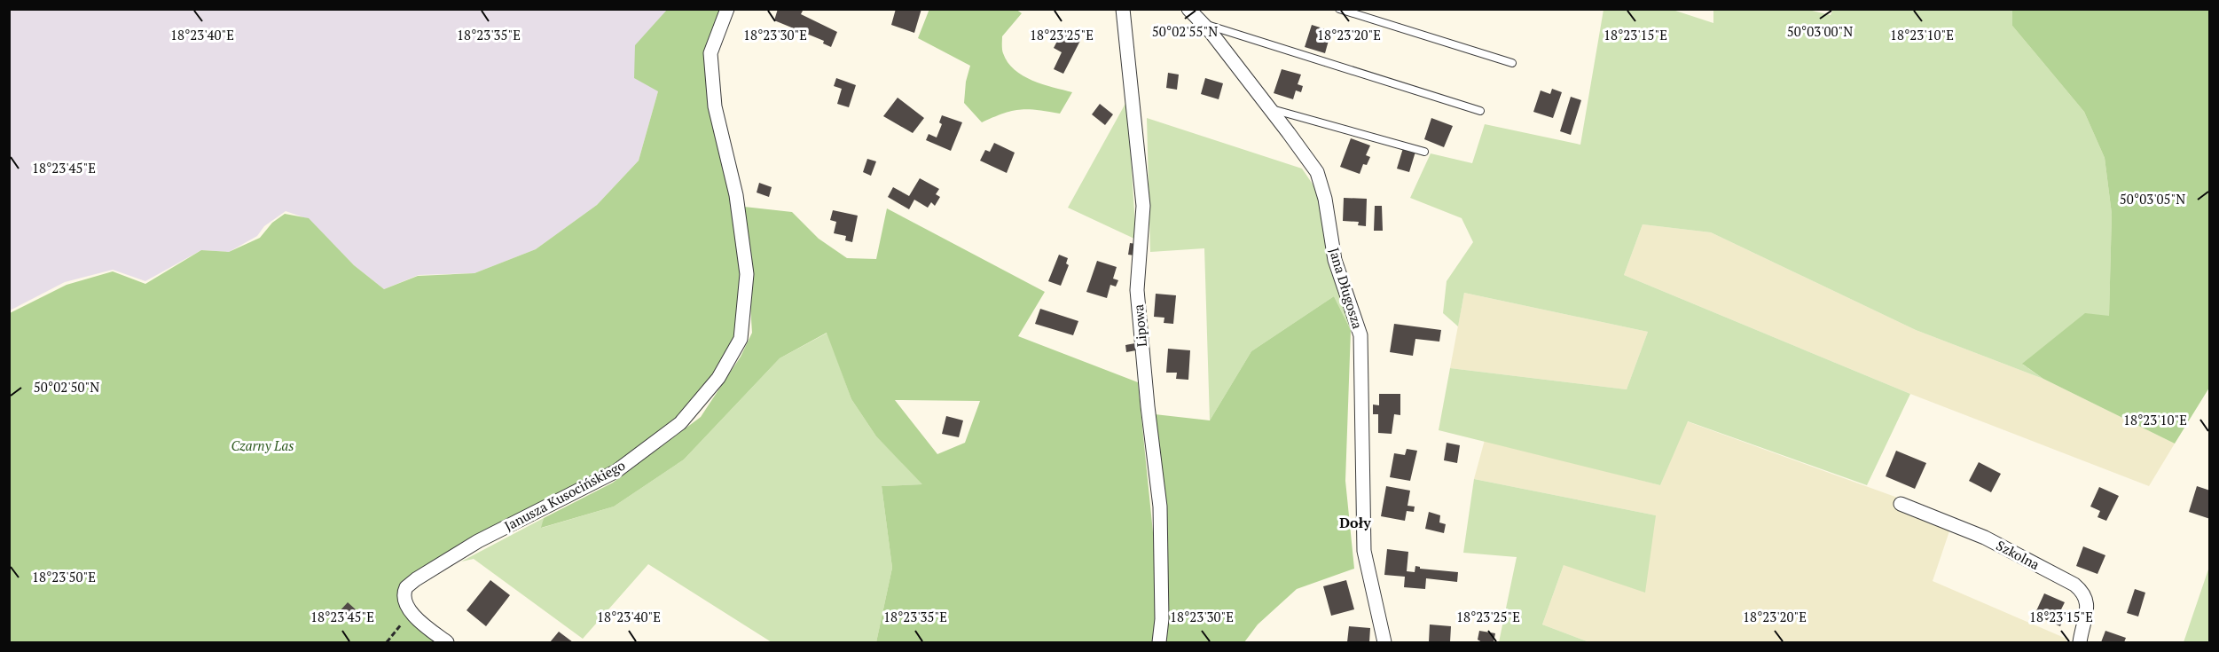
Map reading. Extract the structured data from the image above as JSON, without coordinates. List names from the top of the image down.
{
  "streets": {
    "street": [
      "Jana Długosza",
      "Lipowa",
      "Janusza Kusocińskiego",
      "Szkolna"
    ]
  },
  "districts": ["Doły"],
  "parks": ["Czarny Las"],
  "coordinates": [
    "50°02'55\"N",
    "50°03'00\"N",
    "18°23'40\"E",
    "18°23'35\"E",
    "18°23'30\"E",
    "18°23'25\"E",
    "18°23'15\"E",
    "18°23'10\"E",
    "18°23'20\"E",
    "18°23'45\"E",
    "50°03'05\"N",
    "50°02'50\"N",
    "18°23'50\"E"
  ]
}
